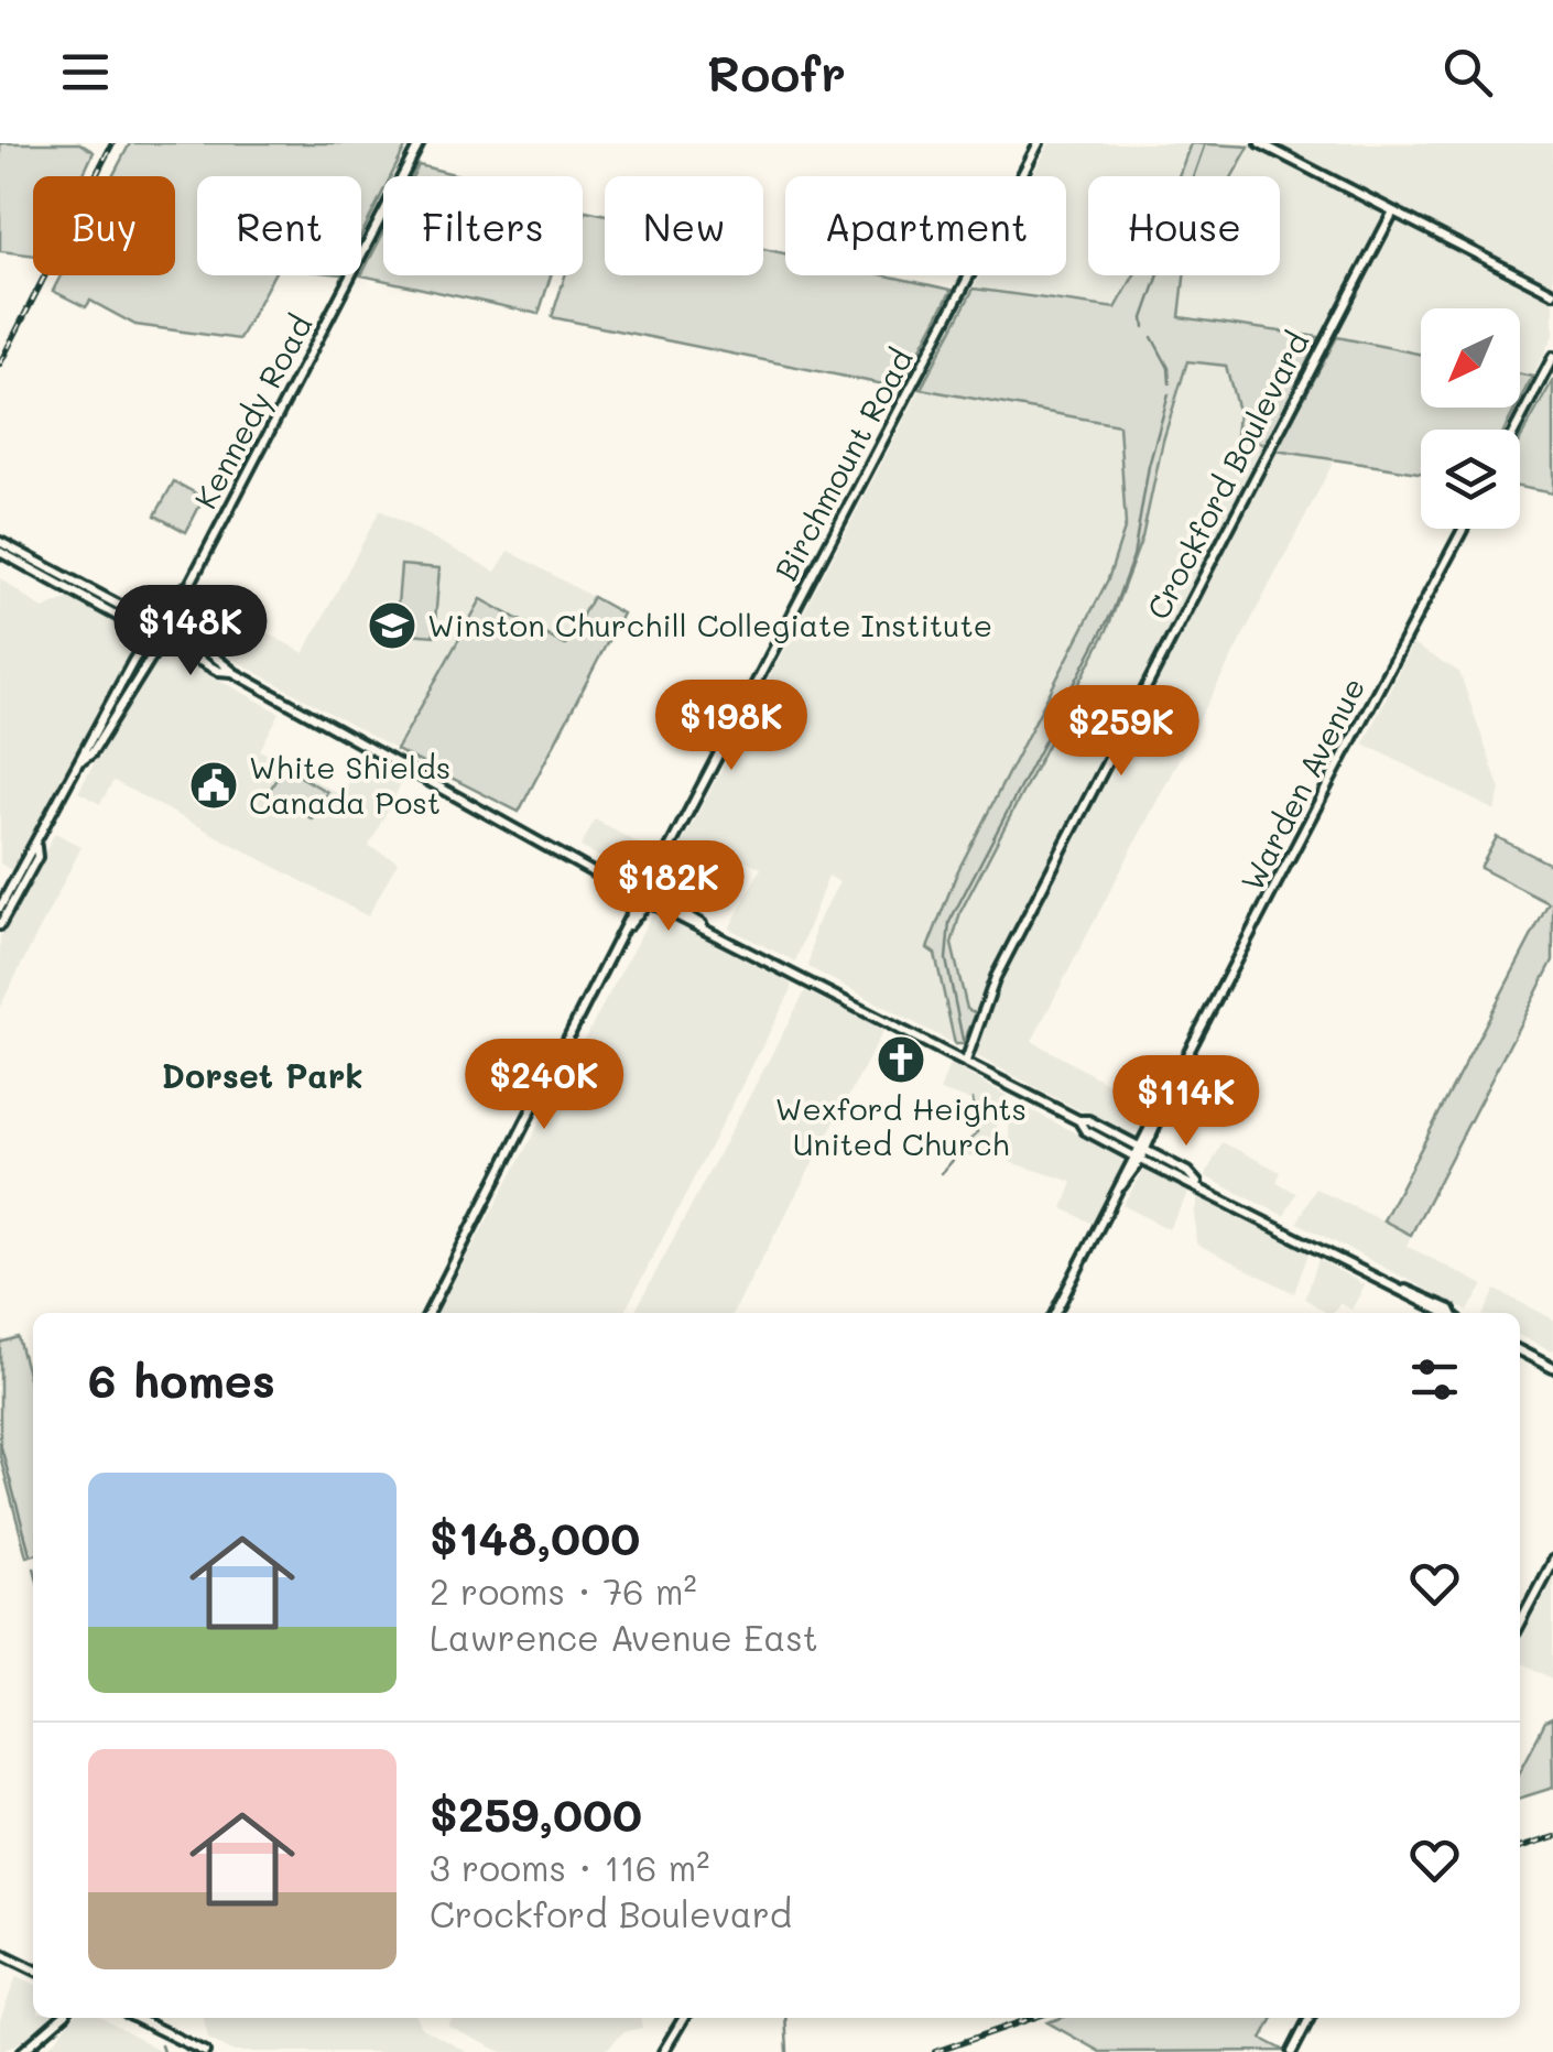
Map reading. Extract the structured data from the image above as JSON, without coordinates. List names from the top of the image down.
{
  "streets": {
    "main road": [
      "Kennedy Road",
      "Birchmount Road",
      "Crockford Boulevard",
      "Warden Avenue"
    ]
  },
  "districts": ["Dorset Park"],
  "places": {
    "school or university": ["Winston Churchill Collegiate Institute"],
    "public building": ["White Shields Canada Post"],
    "church": ["Wexford Heights United Church"]
  },
  "north": "bottom left",
  "page": {
    "header": "Roofr",
    "chip": [
      "Buy",
      "Rent",
      "Filters",
      "New",
      "Apartment",
      "House"
    ],
    "price": [
      "$148K",
      "$198K",
      "$259K",
      "$182K",
      "$240K",
      "$114K"
    ],
    "heading": "6 homes",
    "list": [
      {
        "name": "$148,000",
        "note": "2 rooms · 76 m² · Lawrence Avenue East"
      },
      {
        "name": "$259,000",
        "note": "3 rooms · 116 m² · Crockford Boulevard"
      }
    ]
  }
}
